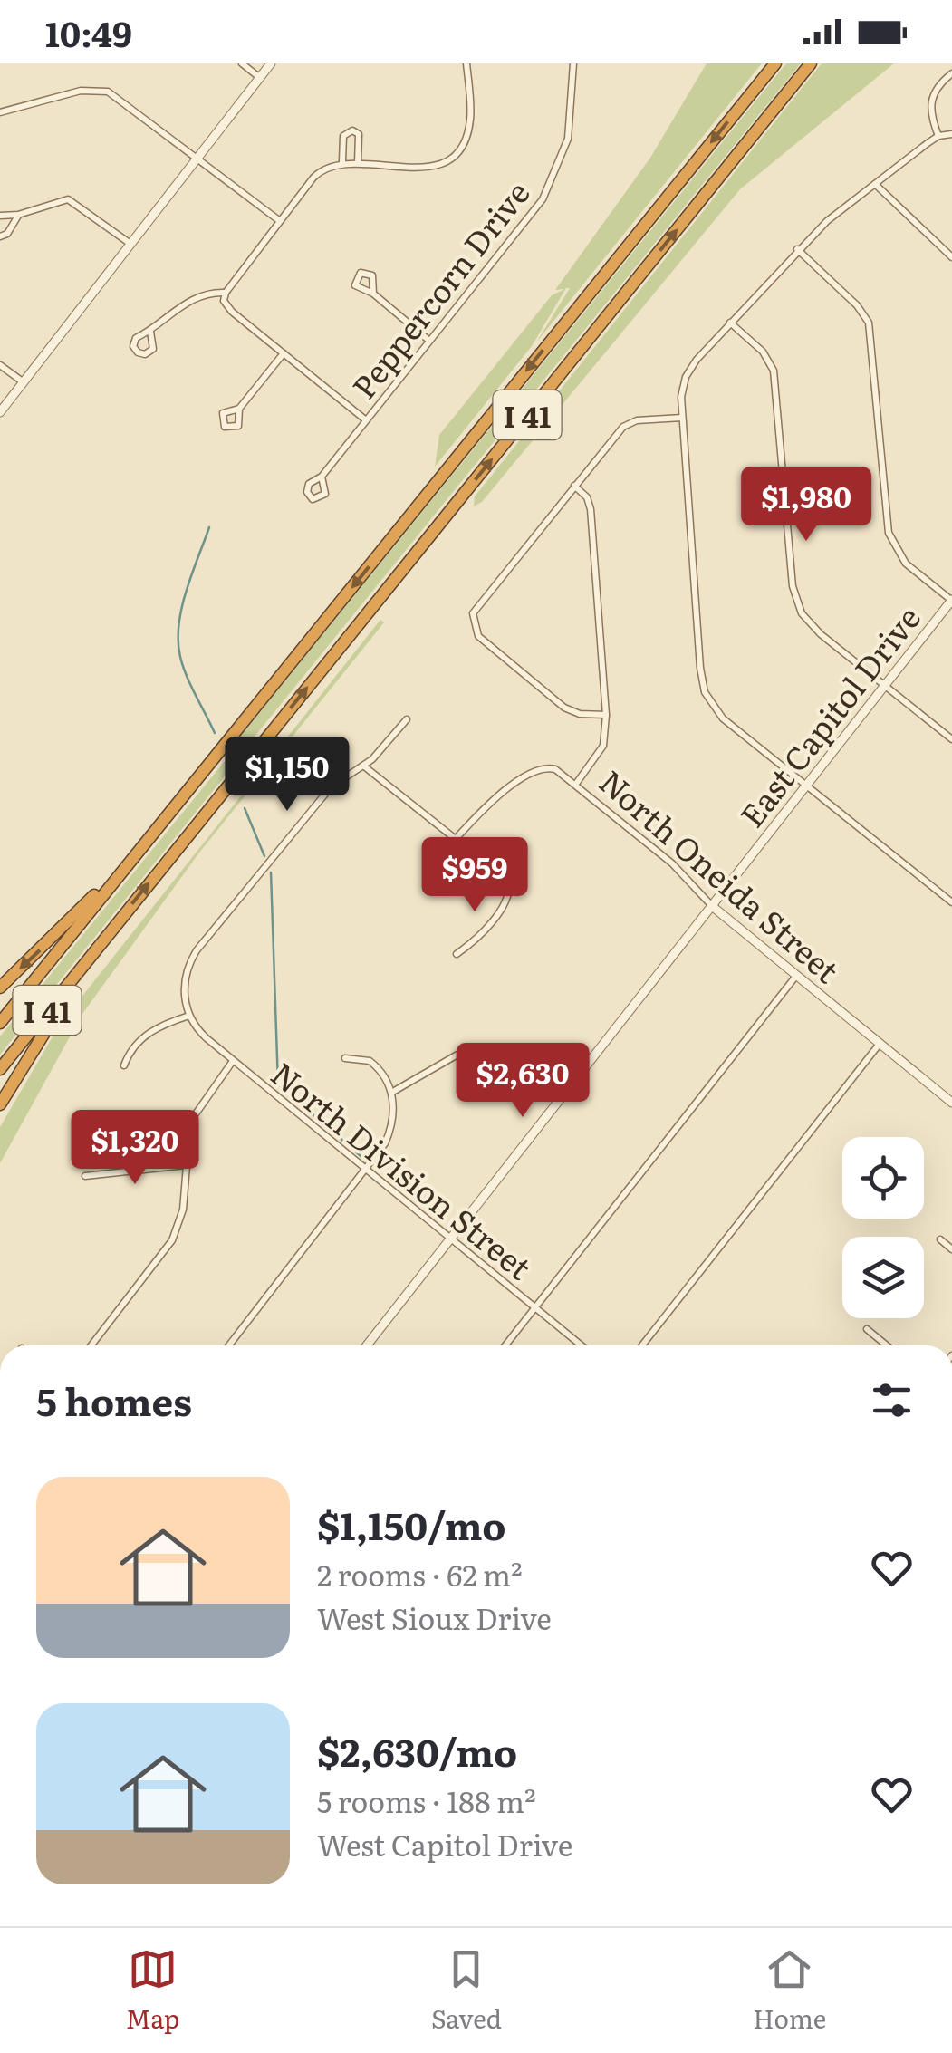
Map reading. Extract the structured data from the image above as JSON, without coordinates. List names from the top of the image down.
{
  "streets": {
    "highway": ["I 41"],
    "street": [
      "Peppercorn Drive",
      "East Capitol Drive",
      "North Oneida Street",
      "North Division Street"
    ]
  },
  "crossings": [
    ["East Capitol Drive", "North Oneida Street"],
    ["East Capitol Drive", "North Division Street"]
  ],
  "page": {
    "status": "10:49",
    "price": [
      "$1,980",
      "$1,150",
      "$959",
      "$2,630",
      "$1,320"
    ],
    "heading": "5 homes",
    "list": [
      {
        "name": "$1,150/mo",
        "note": "2 rooms · 62 m² · West Sioux Drive"
      },
      {
        "name": "$2,630/mo",
        "note": "5 rooms · 188 m² · West Capitol Drive"
      }
    ],
    "tabs": ["Map", "Saved", "Home"]
  }
}
